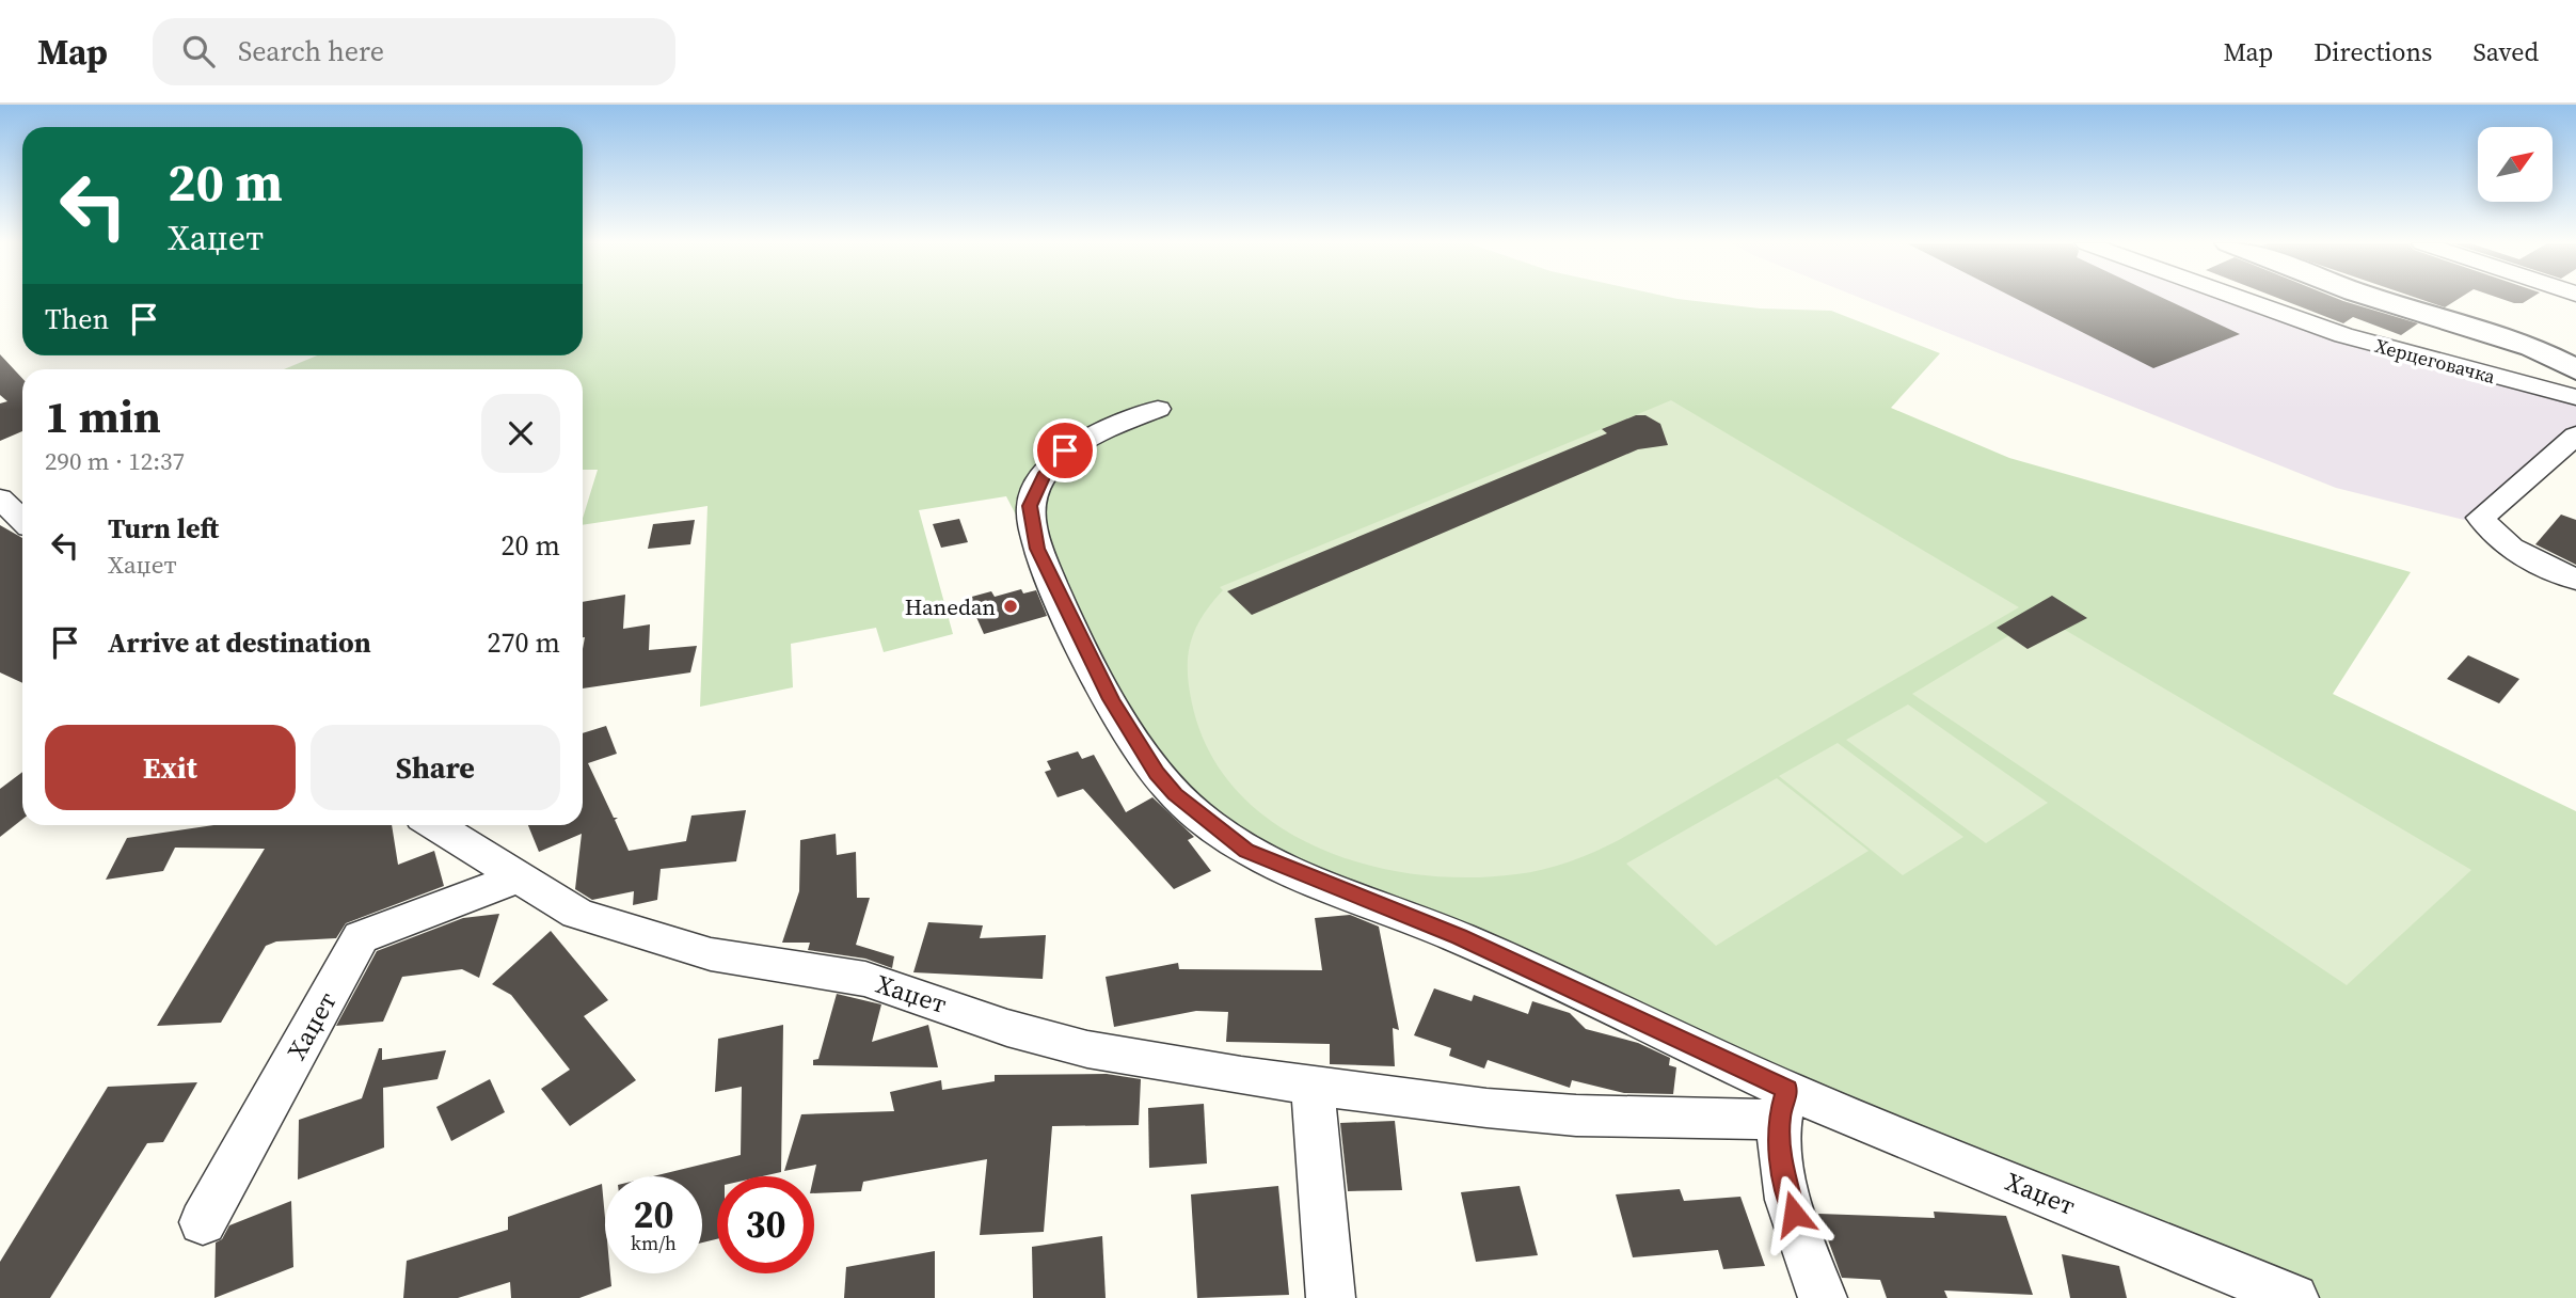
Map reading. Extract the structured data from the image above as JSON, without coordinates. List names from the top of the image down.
{
  "streets": {
    "street": ["Херцеговачка", "Хаџет"]
  },
  "places": ["Hanedan"],
  "north": "top right",
  "page": {
    "header": "Map",
    "search": "Search here",
    "nav": ["Map", "Directions", "Saved"],
    "turn": ["20 m", "Хаџет"],
    "then": "Then",
    "heading": ["1 min", "290 m · 12:37"],
    "list": [
      {
        "name": "Turn left",
        "note": "Хаџет",
        "value": "20 m"
      },
      {
        "name": "Arrive at destination",
        "value": "270 m"
      }
    ],
    "buttons": ["Exit", "Share"],
    "speed": "20 km/h",
    "limit": "30"
  }
}
